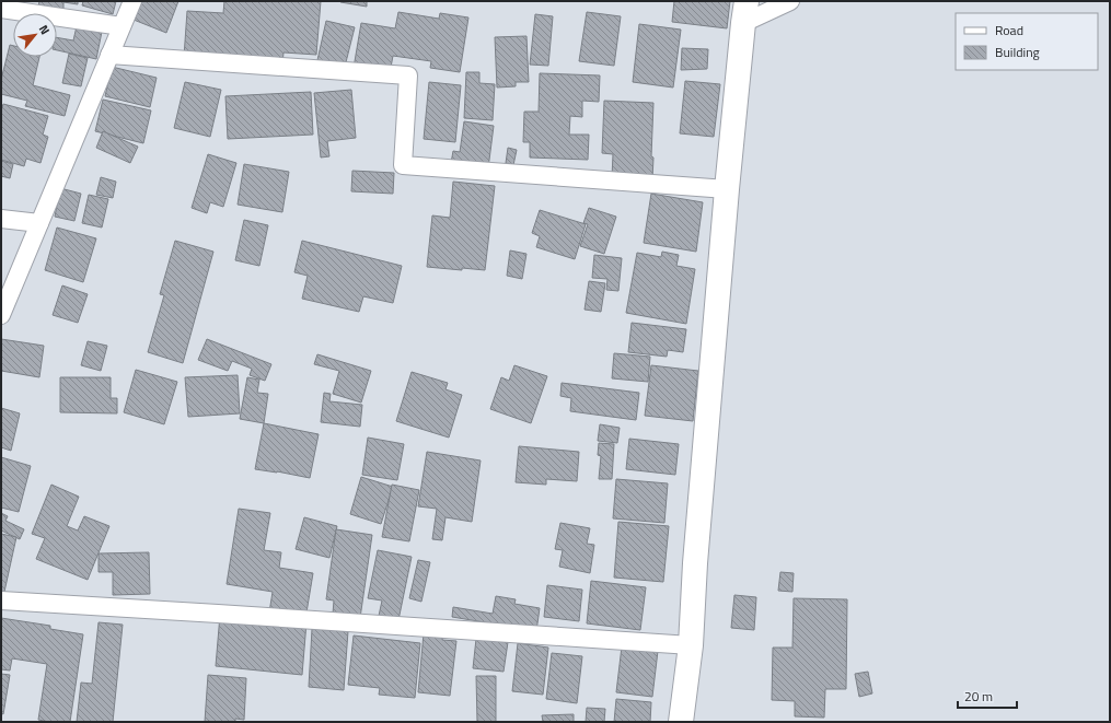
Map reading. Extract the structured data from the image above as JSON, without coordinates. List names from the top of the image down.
{
  "legend": ["Road", "Building"],
  "scale_bar": "20 m",
  "north": "top right"
}
